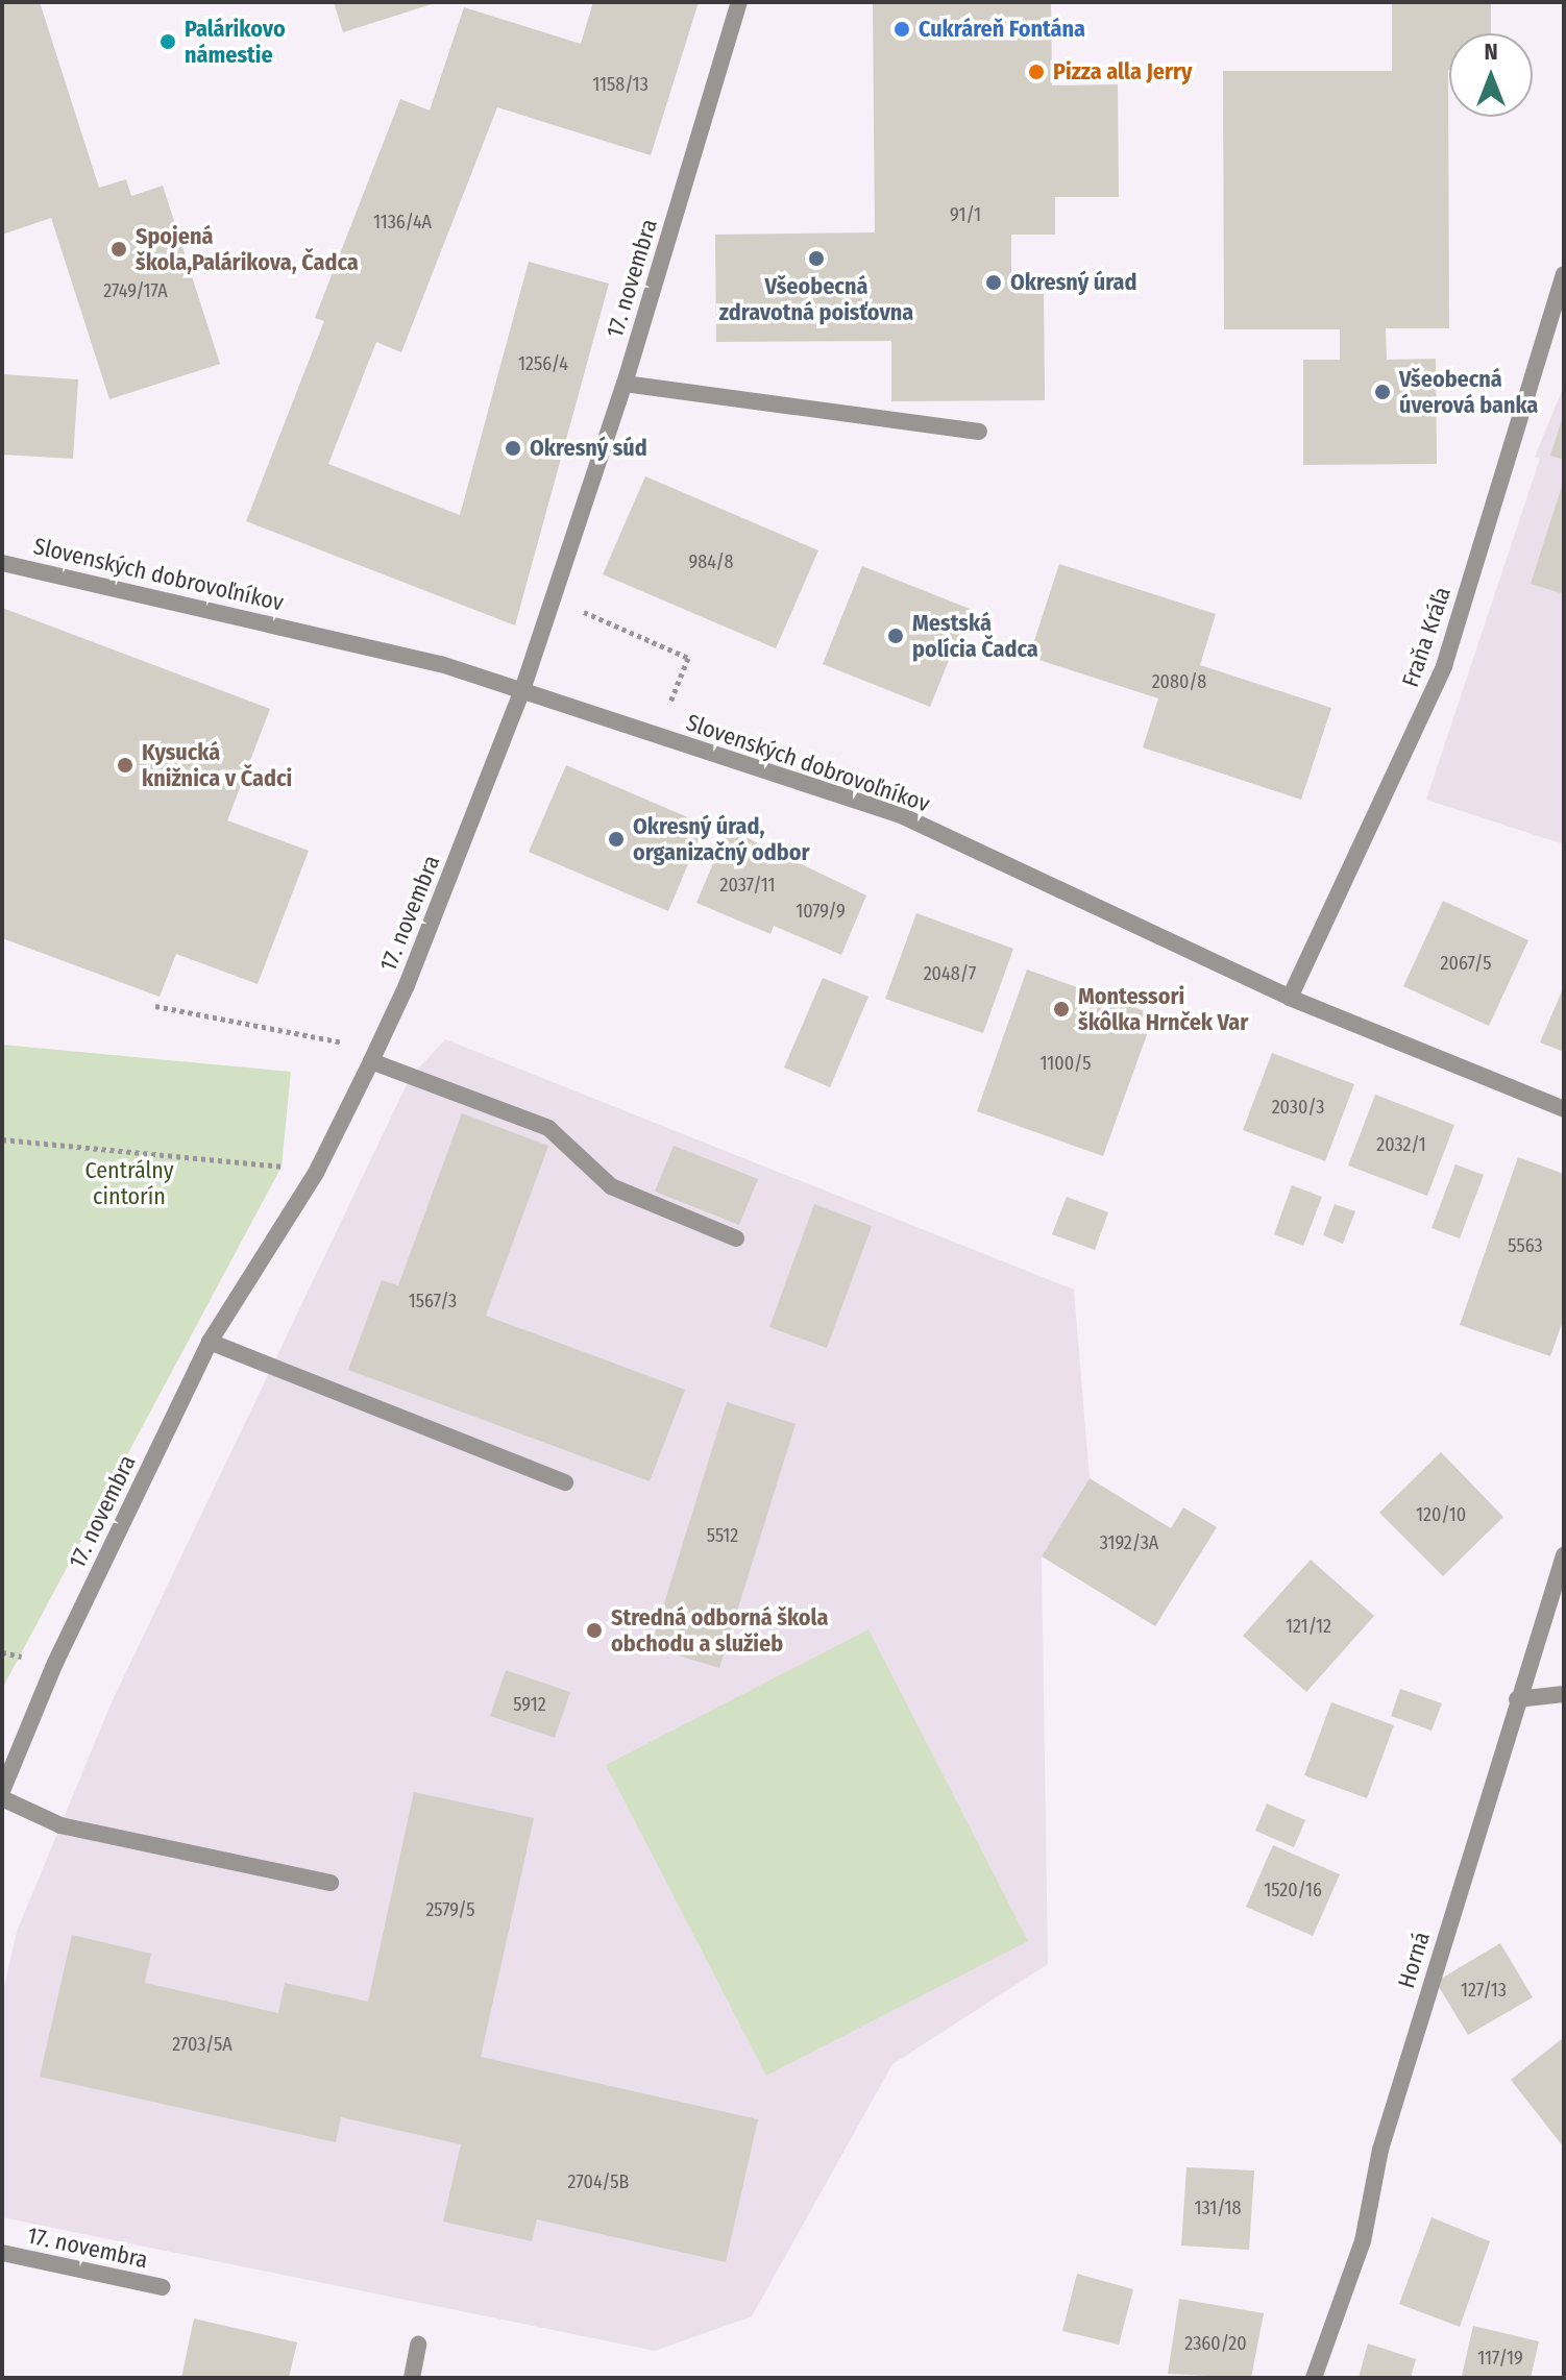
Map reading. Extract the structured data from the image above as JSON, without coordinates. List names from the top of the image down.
{
  "streets": {
    "street": [
      "17. novembra",
      "Slovenských dobrovoľníkov",
      "Fraňa Kráľa",
      "Horná"
    ]
  },
  "crossings": [
    ["17. novembra", "Slovenských dobrovoľníkov"],
    ["Slovenských dobrovoľníkov", "Fraňa Kráľa"]
  ],
  "parks": ["Centrálny cintorín"],
  "places": [
    "Cukráreň Fontána",
    "Palárikovo námestie",
    "Pizza alla Jerry",
    "Spojená škola,Palárikova, Čadca",
    "Všeobecná zdravotná poisťovna",
    "Okresný úrad",
    "Všeobecná úverová banka",
    "Okresný súd",
    "Mestská polícia Čadca",
    "Kysucká knižnica v Čadci",
    "Okresný úrad, organizačný odbor",
    "Montessori škôlka Hrnček Var",
    "Stredná odborná škola obchodu a služieb"
  ],
  "house_numbers": [
    "1158/13",
    "91/1",
    "1136/4A",
    "2749/17A",
    "1256/4",
    "984/8",
    "2080/8",
    "2037/11",
    "1079/9",
    "2067/5",
    "2048/7",
    "1100/5",
    "2030/3",
    "2032/1",
    "5563",
    "1567/3",
    "120/10",
    "5512",
    "3192/3A",
    "121/12",
    "5912",
    "1520/16",
    "2579/5",
    "127/13",
    "2703/5A",
    "2704/5B",
    "131/18",
    "2360/20",
    "117/19"
  ],
  "north": "top"
}
